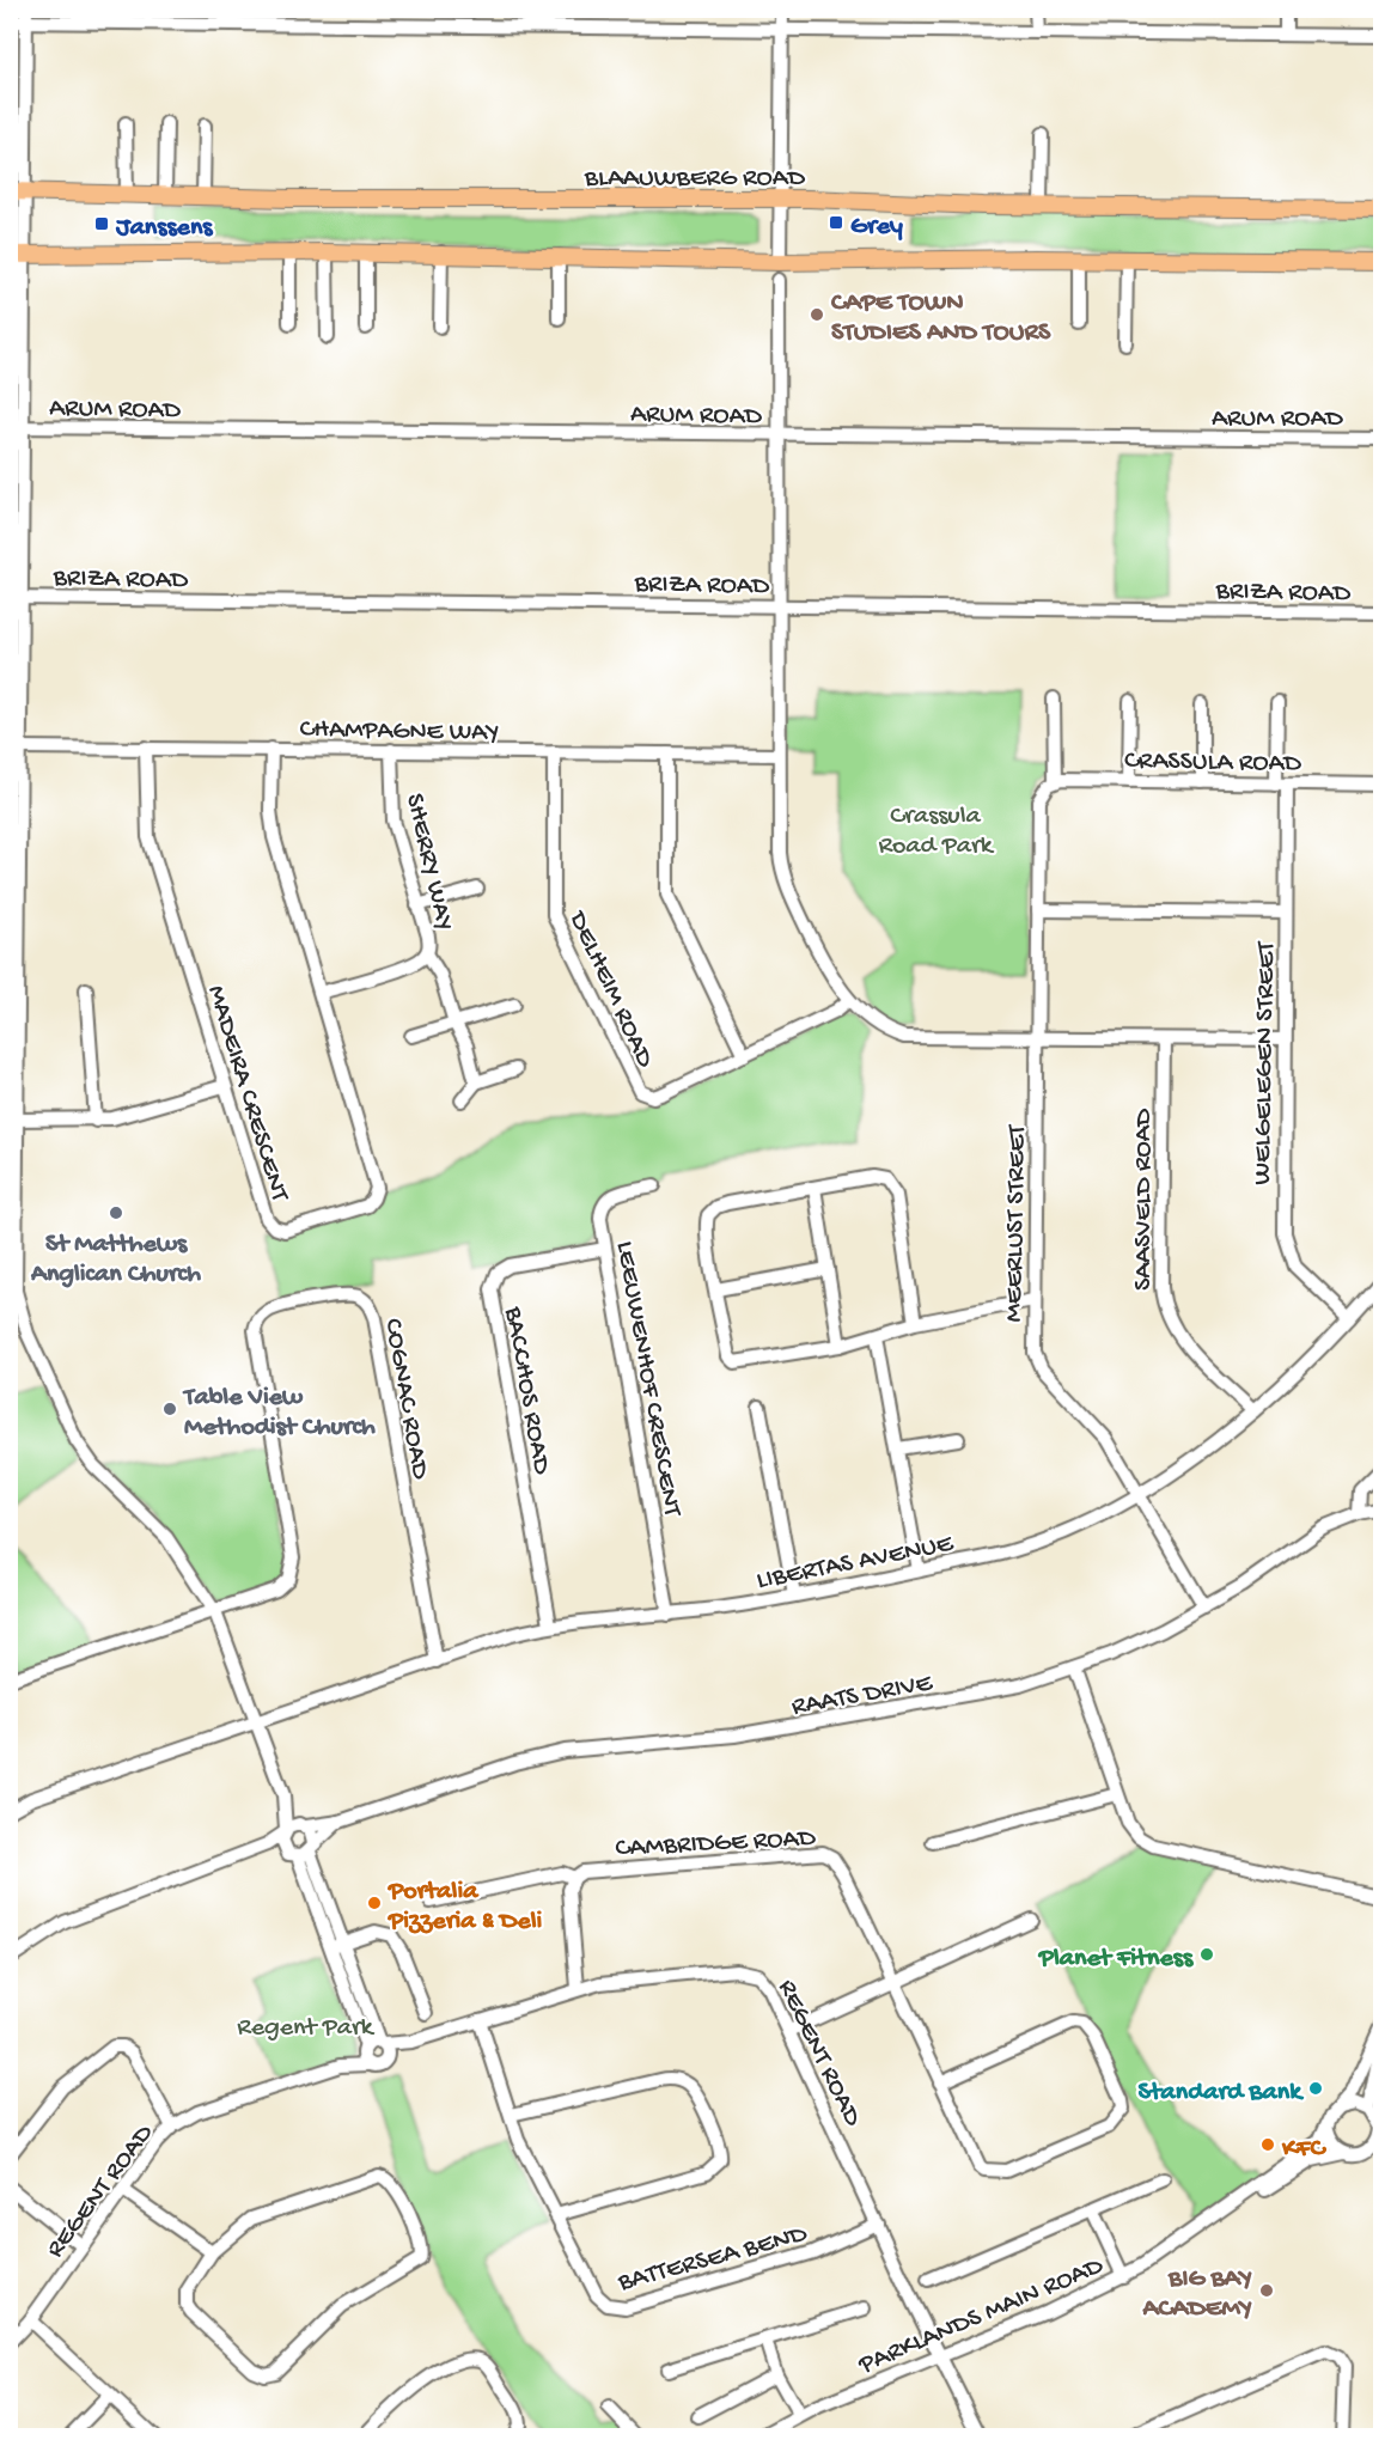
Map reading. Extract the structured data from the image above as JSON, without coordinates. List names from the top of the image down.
{
  "streets": {
    "main road": ["BLAAUWBERG ROAD"],
    "street": [
      "ARUM ROAD",
      "BRIZA ROAD",
      "CHAMPAGNE WAY",
      "CRASSULA ROAD",
      "SHERRY WAY",
      "DELHEIM ROAD",
      "WELGELEGEN STREET",
      "MADEIRA CRESCENT",
      "SAASVELD ROAD",
      "MEERLUST STREET",
      "LEEUWENHOF CRESCENT",
      "BACCHOS ROAD",
      "COGNAC ROAD",
      "LIBERTAS AVENUE",
      "RAATS DRIVE",
      "CAMBRIDGE ROAD",
      "REGENT ROAD",
      "BATTERSEA BEND",
      "PARKLANDS MAIN ROAD"
    ]
  },
  "crossings": [
    ["CHAMPAGNE WAY", "SHERRY WAY"],
    ["CHAMPAGNE WAY", "DELHEIM ROAD"],
    ["CHAMPAGNE WAY", "MADEIRA CRESCENT"],
    ["CRASSULA ROAD", "WELGELEGEN STREET"],
    ["CRASSULA ROAD", "MEERLUST STREET"],
    ["SHERRY WAY", "MADEIRA CRESCENT"],
    ["WELGELEGEN STREET", "LIBERTAS AVENUE"],
    ["SAASVELD ROAD", "LIBERTAS AVENUE"],
    ["MEERLUST STREET", "LIBERTAS AVENUE"],
    ["MEERLUST STREET", "RAATS DRIVE"],
    ["LEEUWENHOF CRESCENT", "BACCHOS ROAD"],
    ["LEEUWENHOF CRESCENT", "LIBERTAS AVENUE"],
    ["BACCHOS ROAD", "LIBERTAS AVENUE"],
    ["COGNAC ROAD", "LIBERTAS AVENUE"],
    ["REGENT ROAD", "BATTERSEA BEND"],
    ["REGENT ROAD", "PARKLANDS MAIN ROAD"]
  ],
  "parks": ["Crassula Road Park", "Regent Park"],
  "places": {
    "transit": ["Grey", "Janssens"],
    "other": [
      "CAPE TOWN STUDIES AND TOURS",
      "St Matthews Anglican Church",
      "Table View Methodist Church",
      "Portalia Pizzeria & Deli",
      "Planet Fitness",
      "Standard Bank",
      "KFC",
      "BIG BAY ACADEMY"
    ]
  }
}
